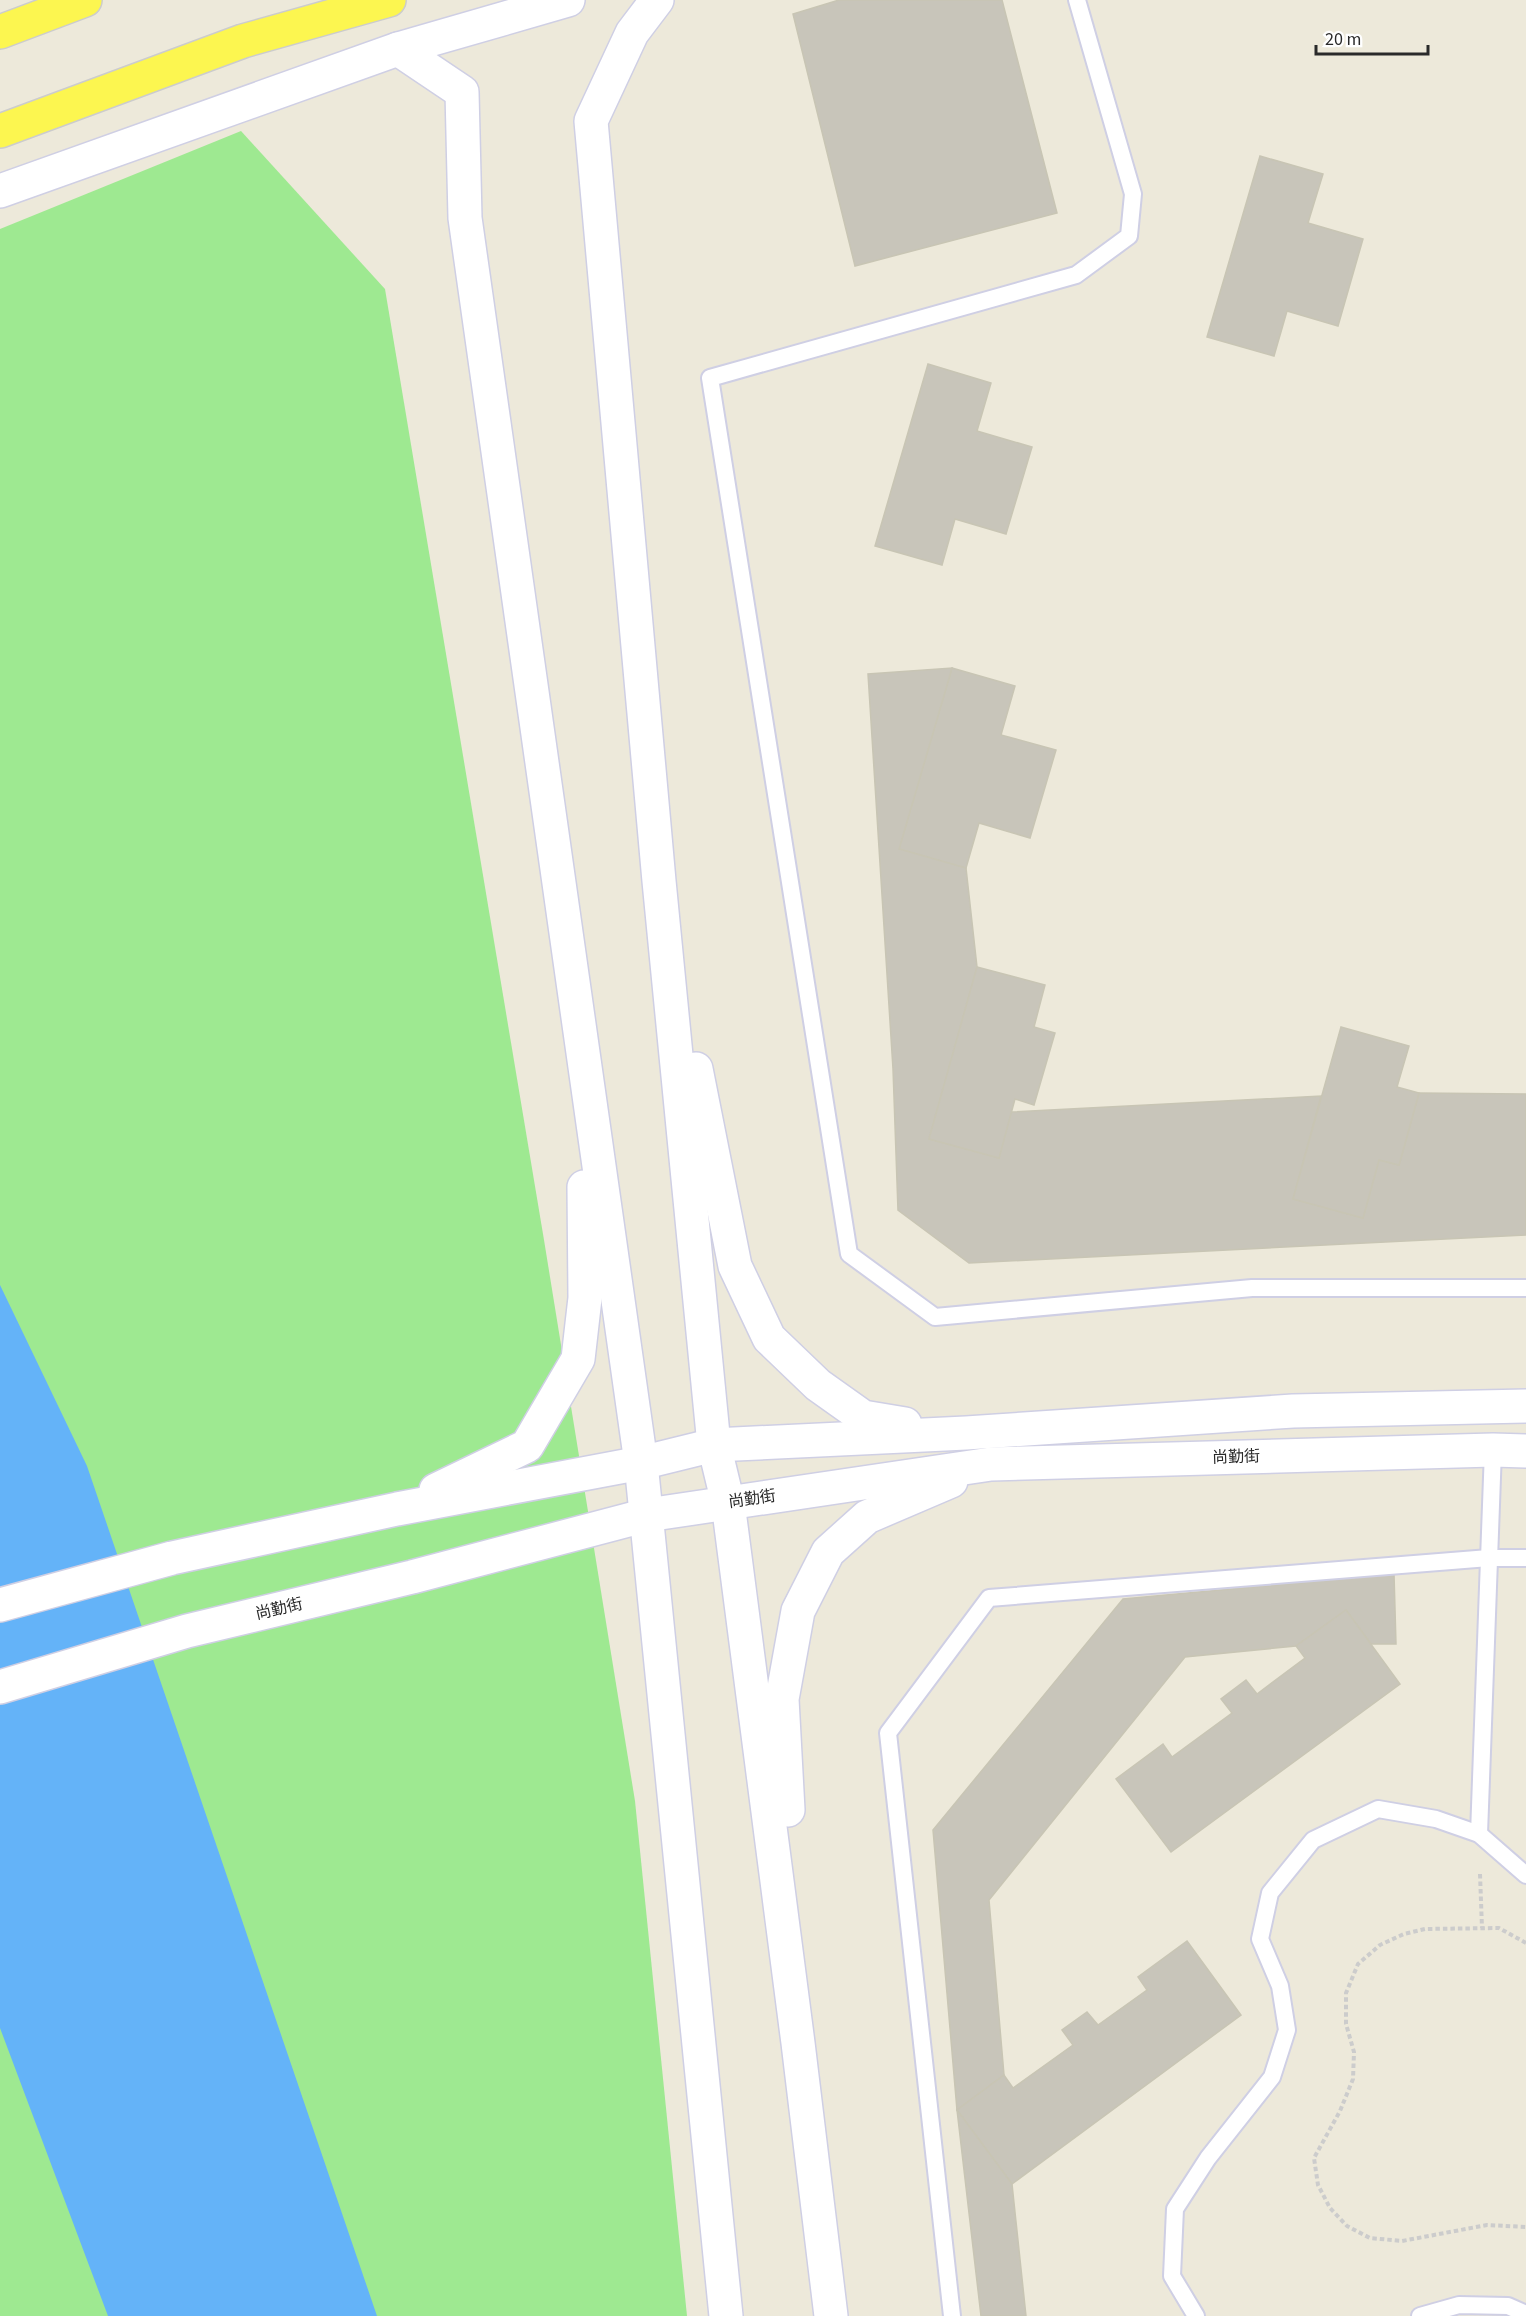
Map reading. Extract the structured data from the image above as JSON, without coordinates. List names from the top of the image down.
{
  "streets": {
    "main road": ["尚勤街"]
  },
  "scale_bar": "20 m"
}
